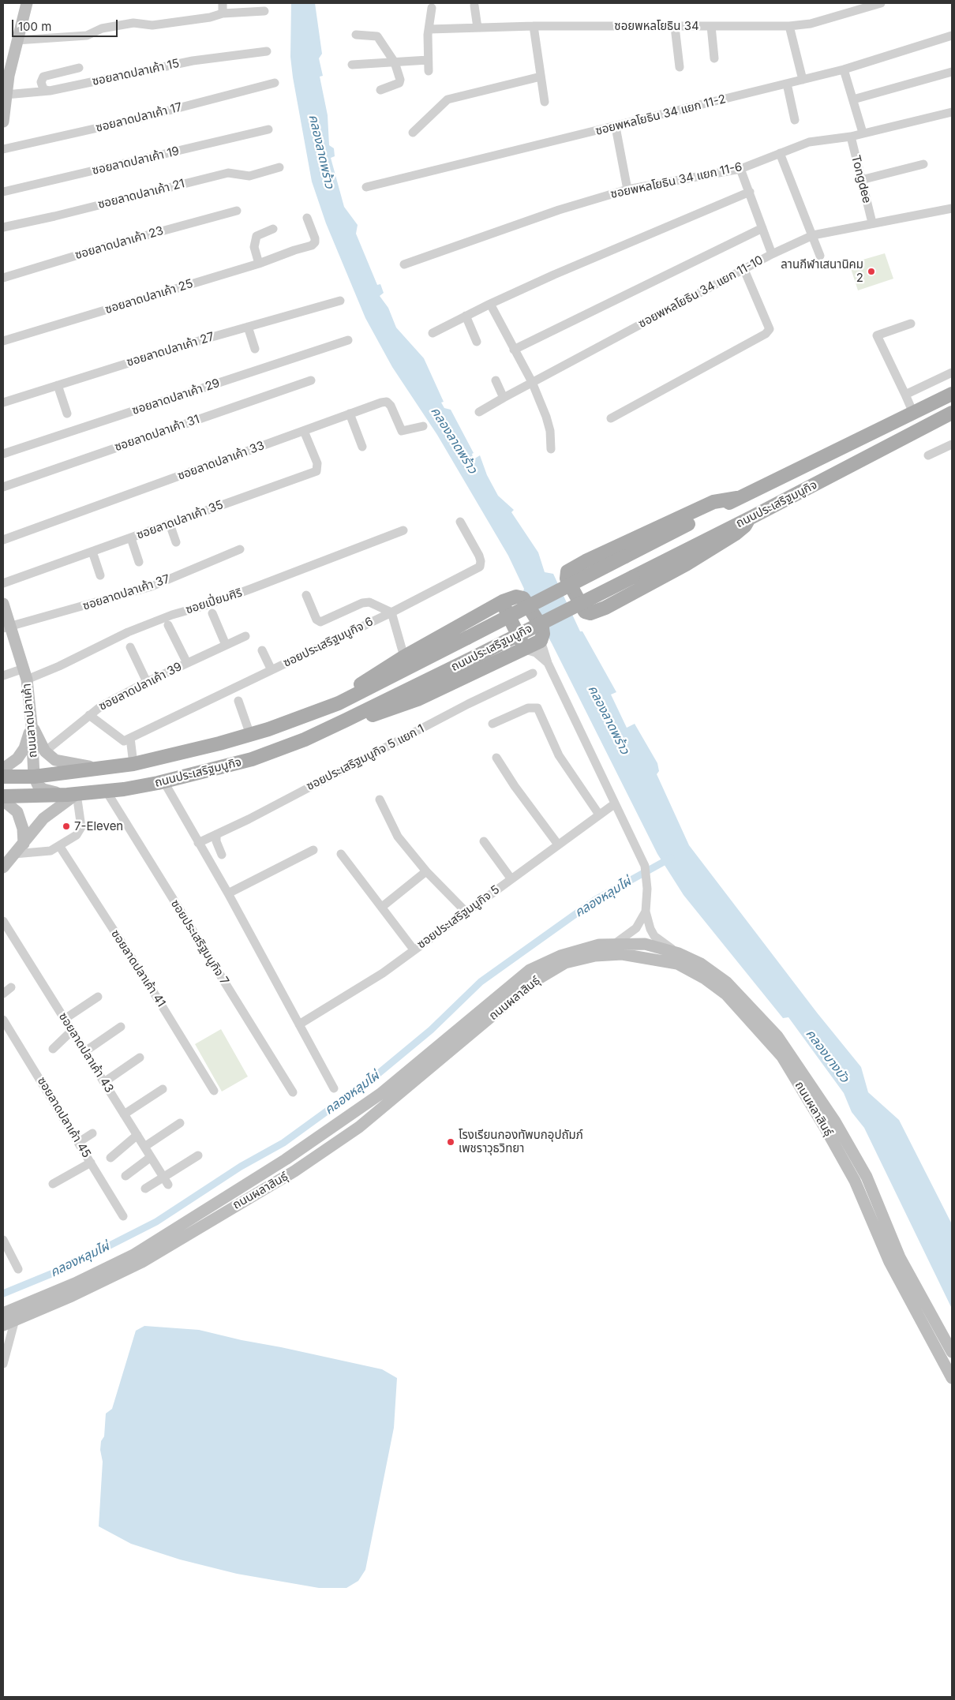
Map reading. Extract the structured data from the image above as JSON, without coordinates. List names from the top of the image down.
{
  "streets": {
    "main road": ["ถนนประเสริฐมนูกิจ", "ถนนลาดปลาเค้า", "ถนนผลาสินธุ์"],
    "street": [
      "ซอยพหลโยธิน 34",
      "ซอยลาดปลาเค้า 15",
      "ซอยพหลโยธิน 34 แยก 11-2",
      "ซอยลาดปลาเค้า 17",
      "ซอยลาดปลาเค้า 19",
      "Tongdee",
      "ซอยพหลโยธิน 34 แยก 11-6",
      "ซอยลาดปลาเค้า 21",
      "ซอยลาดปลาเค้า 23",
      "ซอยพหลโยธิน 34 แยก 11-10",
      "ซอยลาดปลาเค้า 25",
      "ซอยลาดปลาเค้า 27",
      "ซอยลาดปลาเค้า 29",
      "ซอยลาดปลาเค้า 31",
      "ซอยลาดปลาเค้า 33",
      "ซอยลาดปลาเค้า 35",
      "ซอยลาดปลาเค้า 37",
      "ซอยเปี่ยมศิริ",
      "ซอยประเสริฐมนูกิจ 6",
      "ซอยลาดปลาเค้า 39",
      "ซอยประเสริฐมนูกิจ 5 แยก 1",
      "ซอยประเสริฐมนูกิจ 5",
      "ซอยประเสริฐมนูกิจ 7",
      "ซอยลาดปลาเค้า 41",
      "ซอยลาดปลาเค้า 43",
      "ซอยลาดปลาเค้า 45"
    ]
  },
  "crossings": [
    ["Tongdee", "ซอยพหลโยธิน 34 แยก 11-6"],
    ["Tongdee", "ซอยพหลโยธิน 34 แยก 11-10"],
    ["ซอยลาดปลาเค้า 33", "ซอยลาดปลาเค้า 35"],
    ["ถนนประเสริฐมนูกิจ", "ถนนลาดปลาเค้า"],
    ["ถนนประเสริฐมนูกิจ", "ซอยประเสริฐมนูกิจ 7"],
    ["ซอยลาดปลาเค้า 37", "ถนนลาดปลาเค้า"],
    ["ซอยเปี่ยมศิริ", "ถนนลาดปลาเค้า"]
  ],
  "water": ["คลองลาดพร้าว", "คลองหลุมไผ่", "คลองบางบัว"],
  "places": ["ลานกีฬาเสนานิคม 2", "7-Eleven", "โรงเรียนกองทัพบกอุปถัมภ์ เพชราวุธวิทยา"],
  "scale_bar": "100 m"
}
